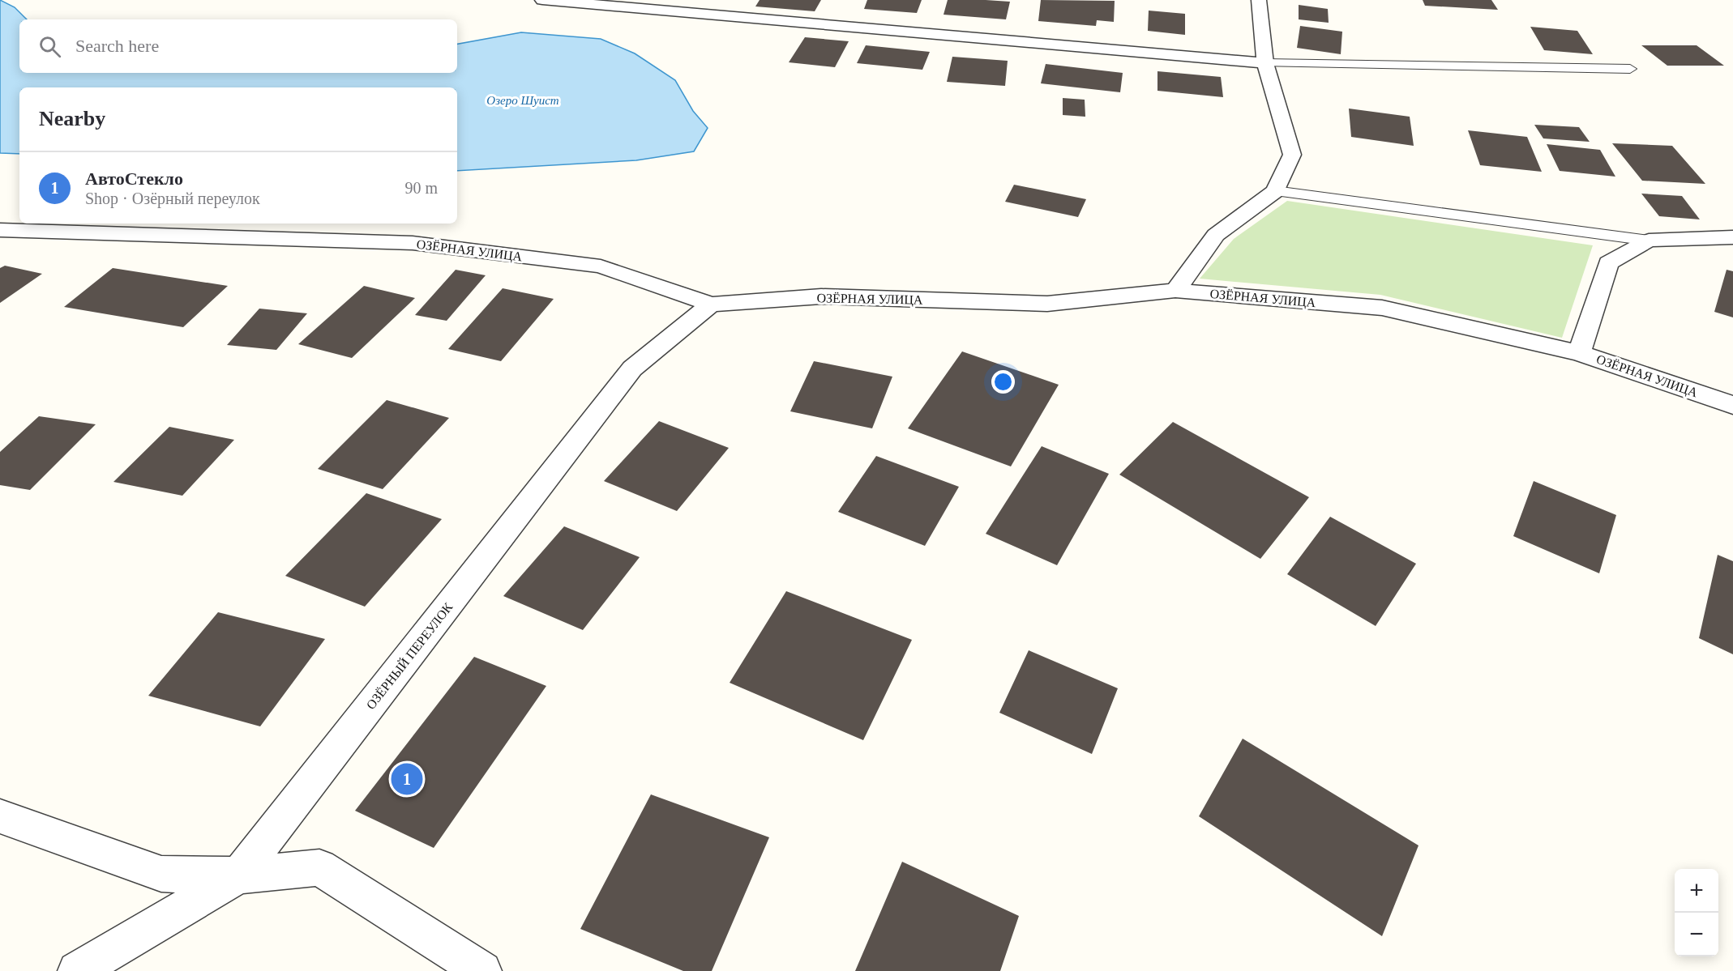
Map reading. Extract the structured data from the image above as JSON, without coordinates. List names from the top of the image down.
{
  "streets": {
    "street": ["ОЗЁРНАЯ УЛИЦА", "ОЗЁРНЫЙ ПЕРЕУЛОК"]
  },
  "crossings": [
    ["ОЗЁРНАЯ УЛИЦА", "ОЗЁРНЫЙ ПЕРЕУЛОК"]
  ],
  "water": ["Озеро Шуист"],
  "page": {
    "search": "Search here",
    "heading": "Nearby",
    "list": [
      {
        "mark": "1",
        "name": "АвтоСтекло",
        "note": "Shop · Озёрный переулок",
        "value": "90 m"
      }
    ],
    "pins": "1",
    "map_buttons": ["+", "−"]
  }
}
